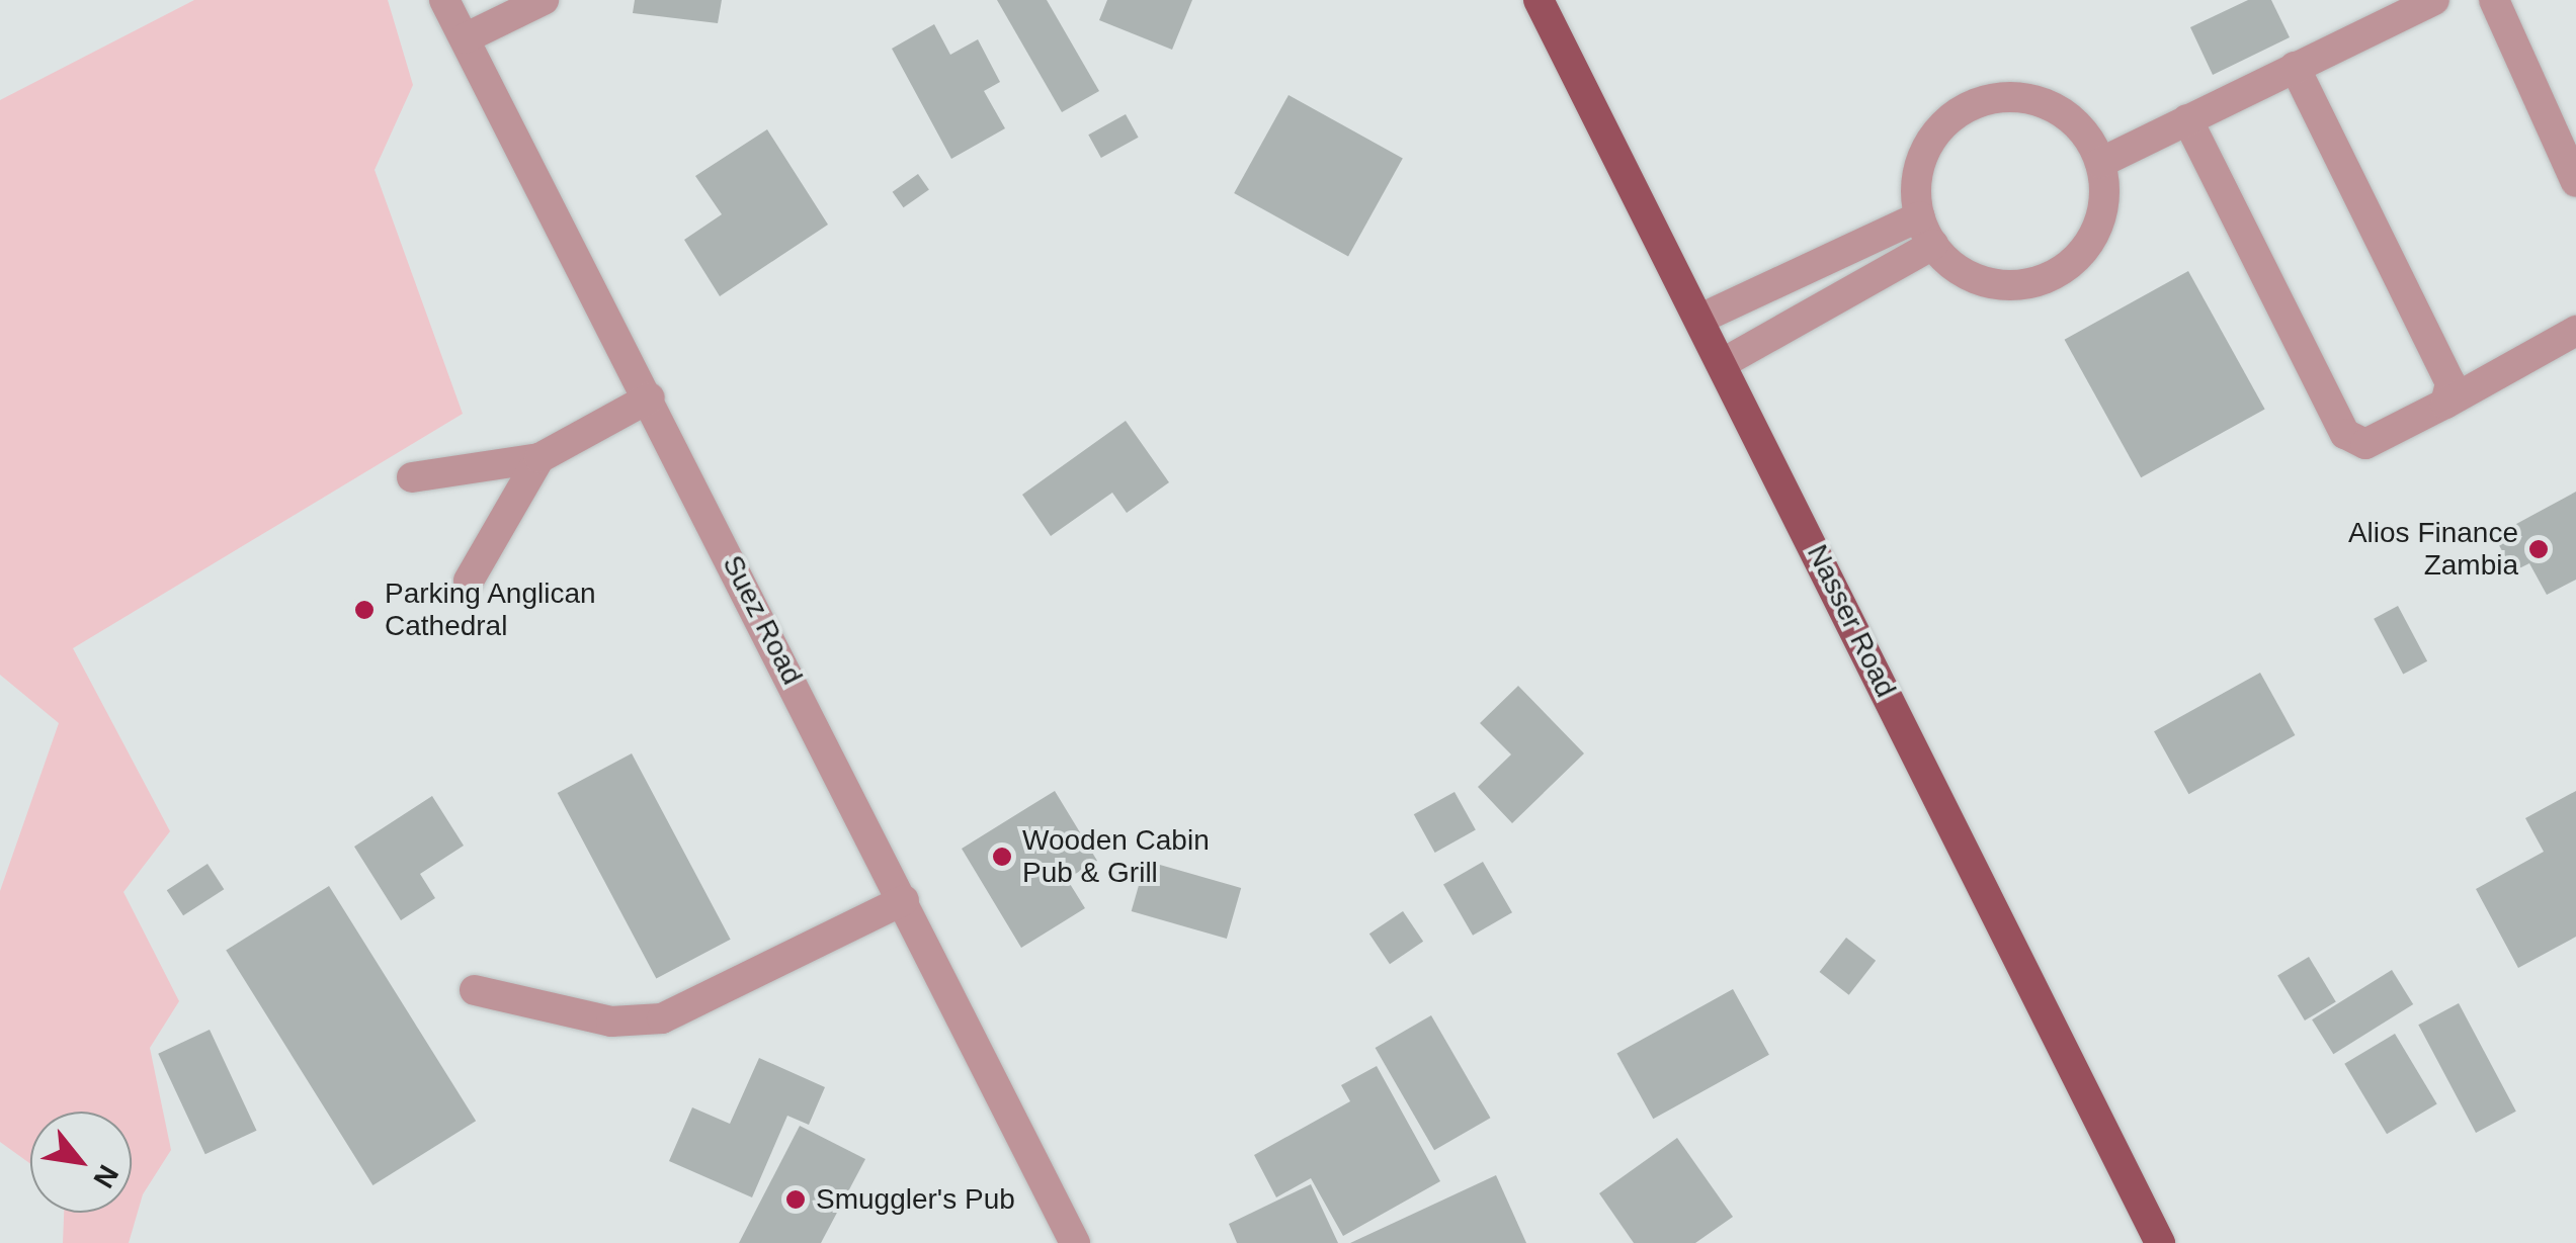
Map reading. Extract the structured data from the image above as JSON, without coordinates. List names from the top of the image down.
{
  "streets": {
    "main road": ["Nasser Road"],
    "street": ["Suez Road"]
  },
  "places": [
    "Alios Finance Zambia",
    "Parking Anglican Cathedral",
    "Wooden Cabin Pub & Grill",
    "Smuggler's Pub"
  ],
  "north": "bottom right"
}
